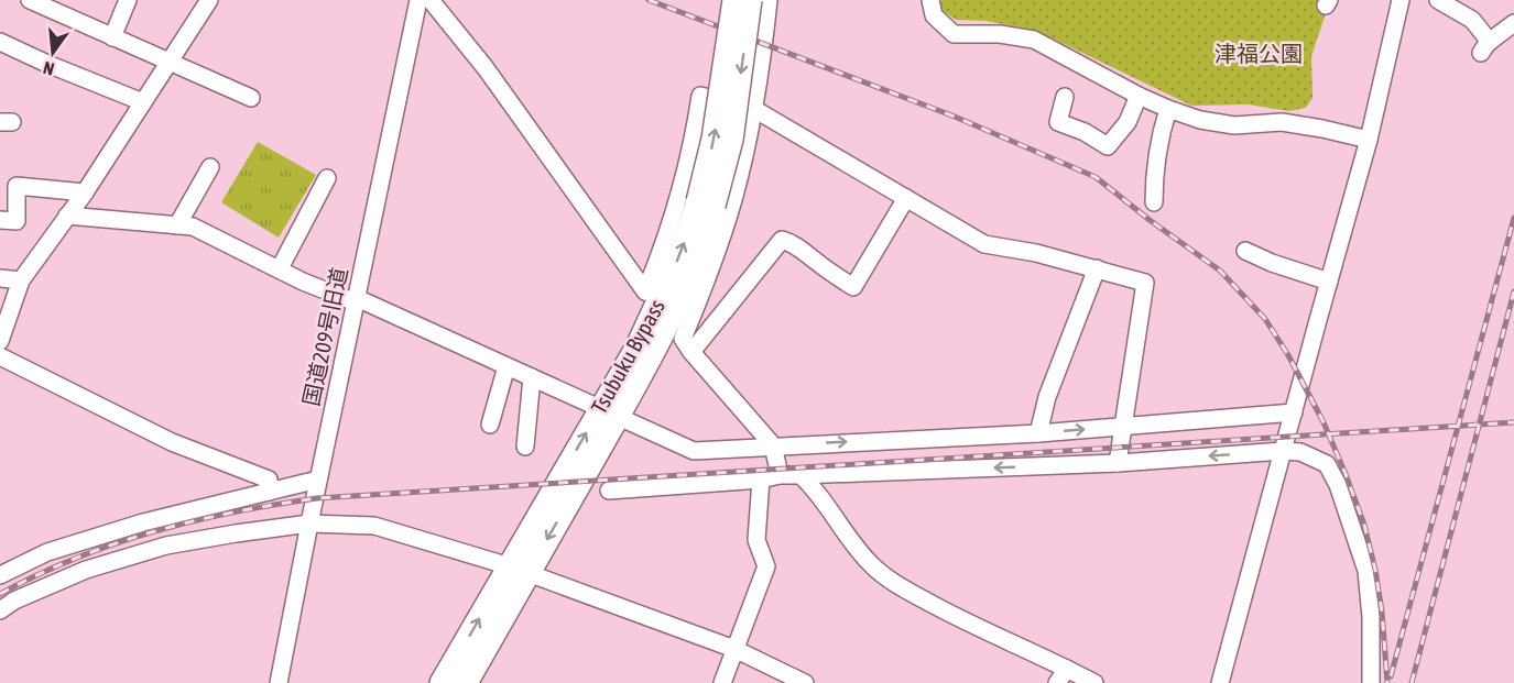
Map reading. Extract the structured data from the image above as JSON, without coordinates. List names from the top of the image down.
{
  "streets": {
    "highway": ["Tsubuku Bypass"],
    "street": ["国道209号旧道"]
  },
  "parks": ["津福公園"],
  "north": "bottom"
}
